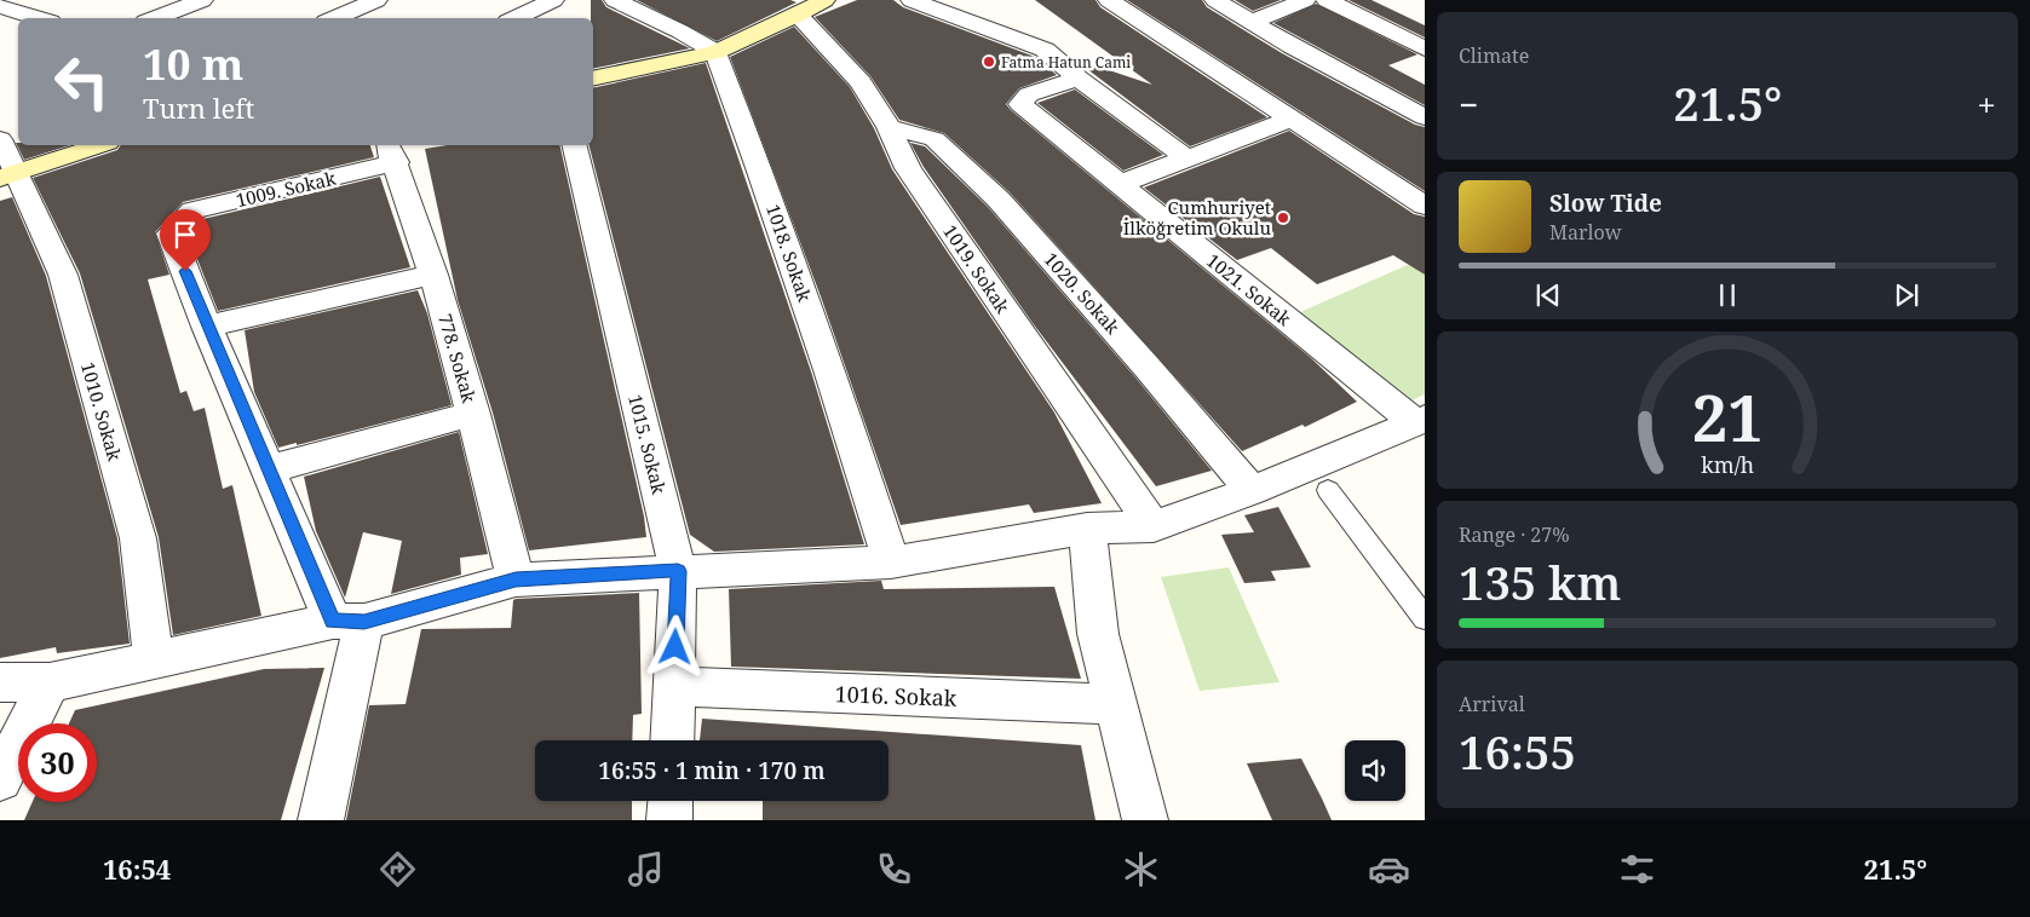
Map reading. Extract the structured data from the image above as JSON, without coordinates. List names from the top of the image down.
{
  "streets": {
    "street": [
      "1009. Sokak",
      "1018. Sokak",
      "1019. Sokak",
      "1021. Sokak",
      "1020. Sokak",
      "778. Sokak",
      "1010. Sokak",
      "1015. Sokak",
      "1016. Sokak"
    ]
  },
  "crossings": [
    ["1009. Sokak", "778. Sokak"],
    ["1019. Sokak", "1020. Sokak"],
    ["1015. Sokak", "1016. Sokak"]
  ],
  "places": ["Fatma Hatun Cami", "Cumhuriyet İlköğretim Okulu"],
  "page": {
    "tile": [
      "Climate",
      ["Range · 27%", "135 km"],
      ["Arrival", "16:55"]
    ],
    "turn": ["10 m", "Turn left"],
    "heat": ["−", "21.5°", "+"],
    "song": ["Slow Tide", "Marlow"],
    "limit": "30",
    "trip": "16:55 · 1 min · 170 m",
    "tabs": ["16:54", "21.5°"],
    "gauge": ["21", "km/h"]
  }
}
